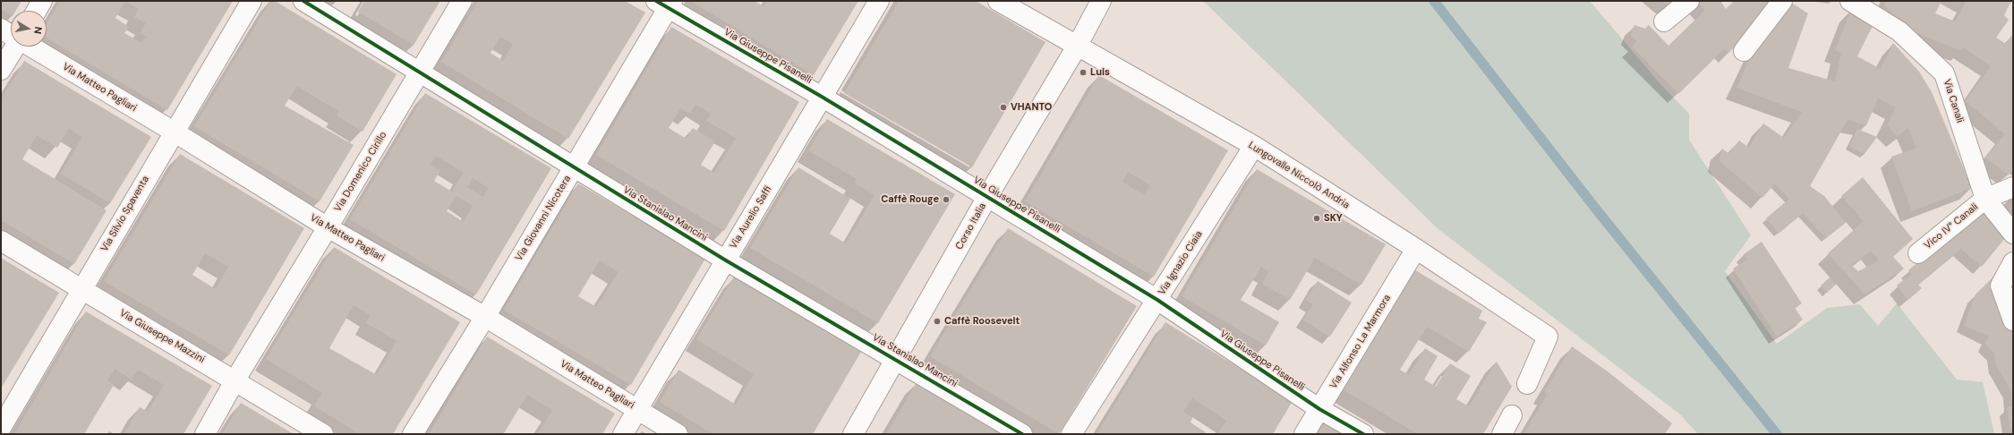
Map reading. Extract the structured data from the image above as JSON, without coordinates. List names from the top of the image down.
{
  "streets": {
    "street": [
      "Via Giuseppe Pisanelli",
      "Via Matteo Pagliari",
      "Via Canali",
      "Via Domenico Cirillo",
      "Lungovalle Niccolò Andria",
      "Via Silvio Spaventa",
      "Via Stanislao Mancini",
      "Via Aurelio Saffi",
      "Via Giovanni Nicotera",
      "Corso Italia",
      "Vico IV° Canali",
      "Via Ignazio Ciaia",
      "Via Giuseppe Mazzini",
      "Via Alfonso La Marmora"
    ]
  },
  "crossings": [
    ["Via Giuseppe Pisanelli", "Via Aurelio Saffi"],
    ["Via Giuseppe Pisanelli", "Via Giovanni Nicotera"],
    ["Via Giuseppe Pisanelli", "Corso Italia"],
    ["Via Giuseppe Pisanelli", "Via Ignazio Ciaia"],
    ["Via Giuseppe Pisanelli", "Via Alfonso La Marmora"],
    ["Via Matteo Pagliari", "Via Domenico Cirillo"],
    ["Via Matteo Pagliari", "Via Silvio Spaventa"],
    ["Via Matteo Pagliari", "Via Aurelio Saffi"],
    ["Via Matteo Pagliari", "Via Giovanni Nicotera"],
    ["Via Canali", "Vico IV° Canali"],
    ["Via Domenico Cirillo", "Via Stanislao Mancini"],
    ["Via Domenico Cirillo", "Via Giuseppe Mazzini"],
    ["Lungovalle Niccolò Andria", "Corso Italia"],
    ["Lungovalle Niccolò Andria", "Via Ignazio Ciaia"],
    ["Lungovalle Niccolò Andria", "Via Alfonso La Marmora"],
    ["Via Silvio Spaventa", "Via Giuseppe Mazzini"],
    ["Via Stanislao Mancini", "Via Aurelio Saffi"],
    ["Via Stanislao Mancini", "Via Giovanni Nicotera"],
    ["Via Stanislao Mancini", "Corso Italia"]
  ],
  "places": [
    "Luis",
    "VHANTO",
    "Caffè Rouge",
    "SKY",
    "Caffè Roosevelt"
  ],
  "north": "right"
}
